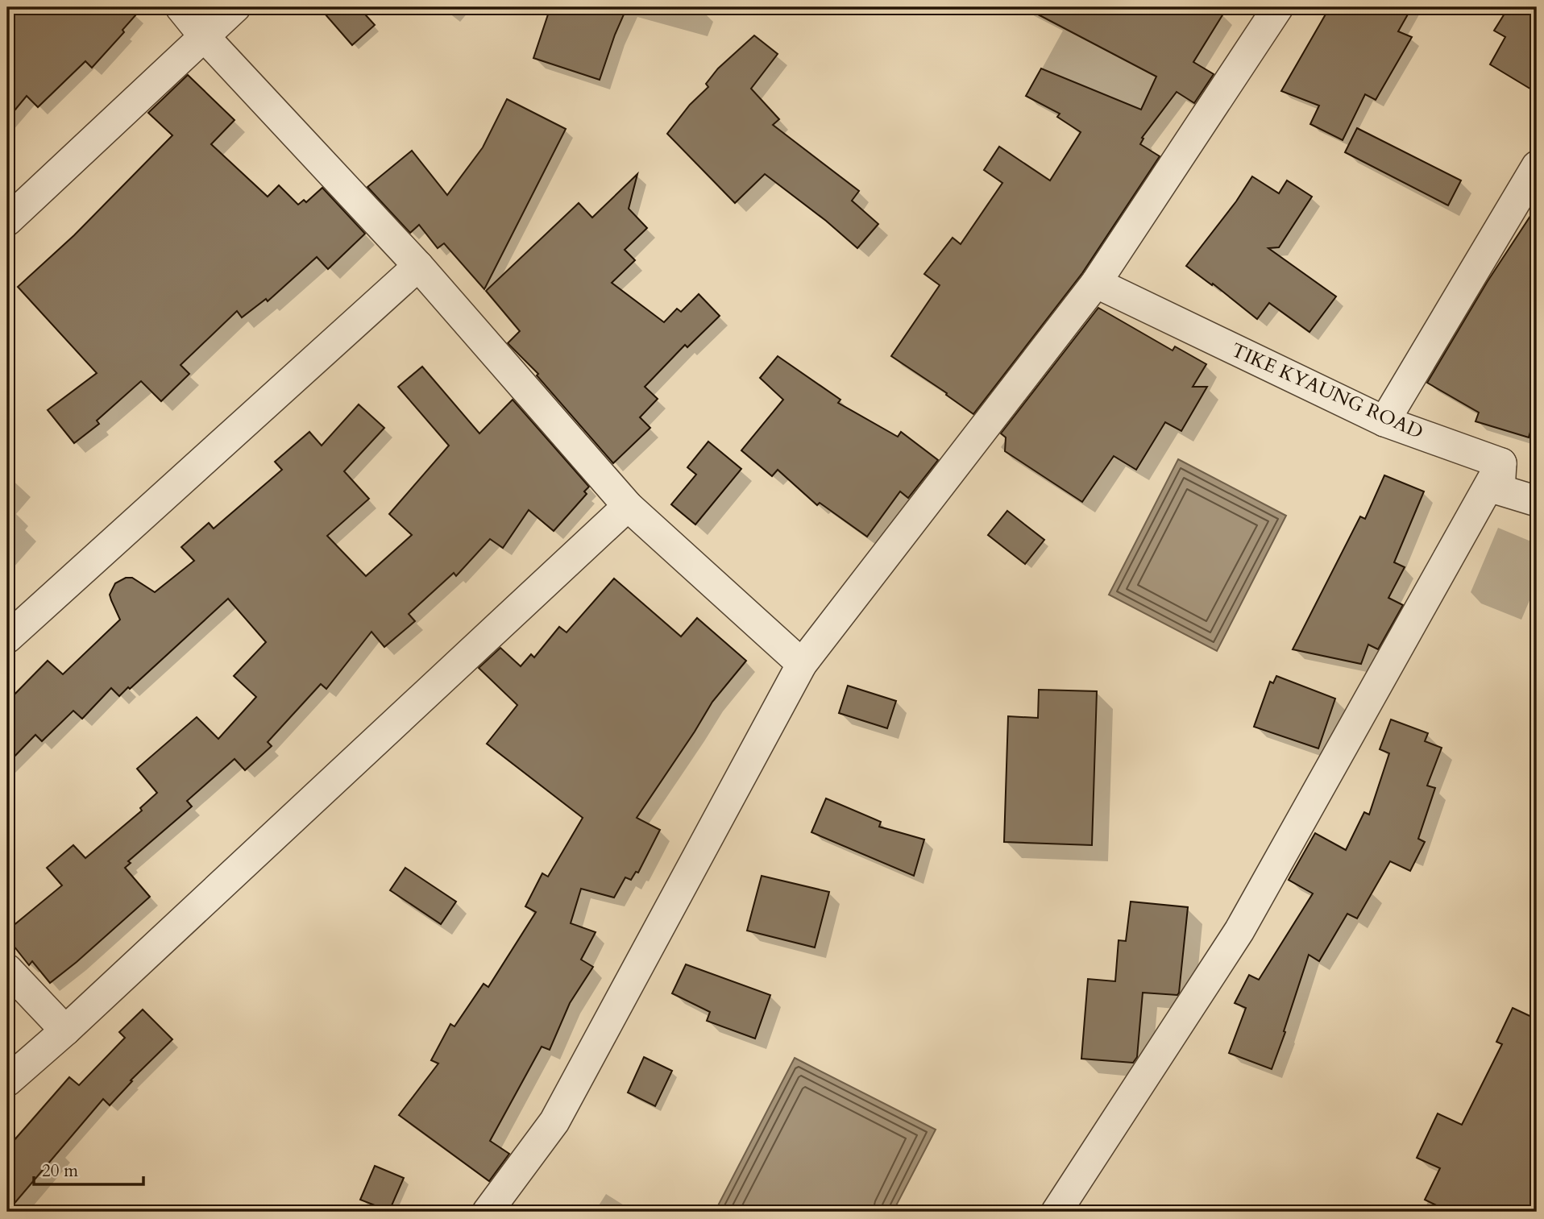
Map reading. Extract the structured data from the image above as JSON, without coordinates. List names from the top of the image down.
{
  "streets": {
    "street": ["TIKE KYAUNG ROAD"]
  },
  "scale_bar": "20 m"
}
